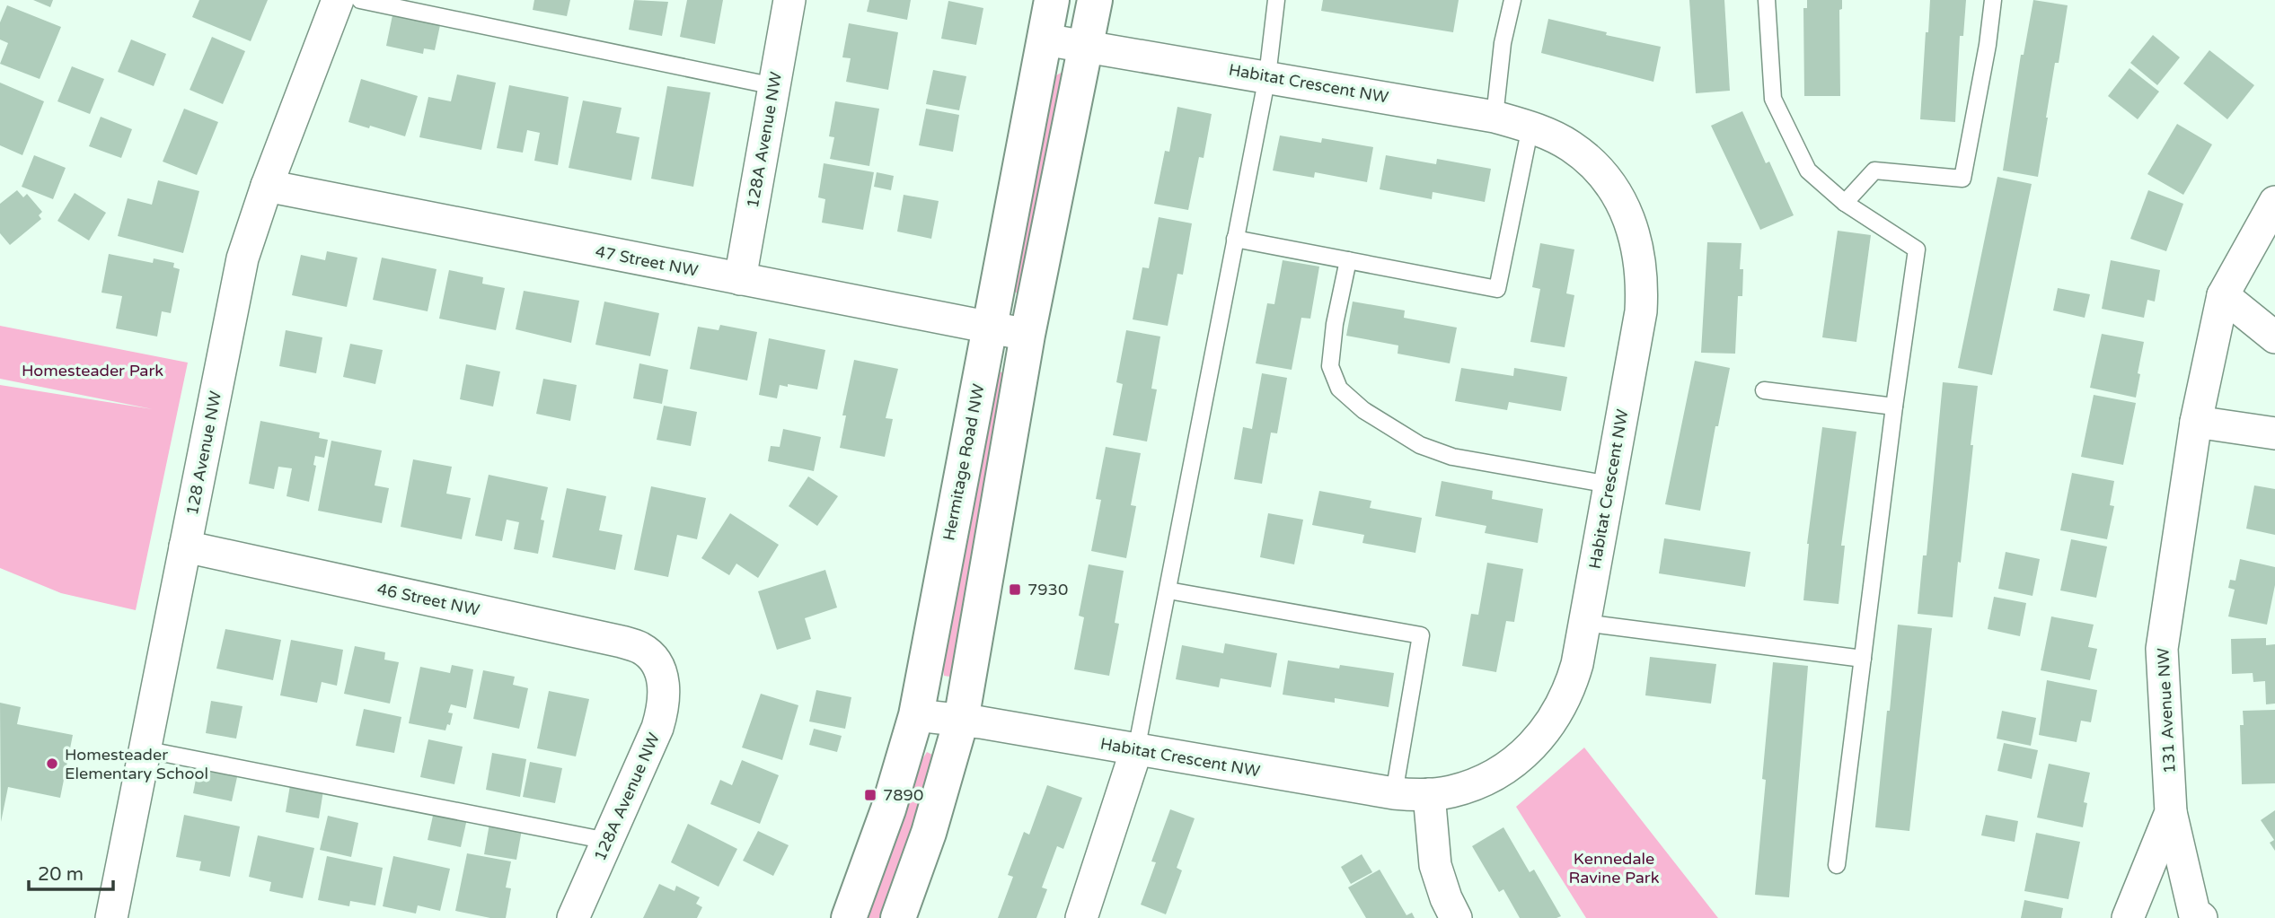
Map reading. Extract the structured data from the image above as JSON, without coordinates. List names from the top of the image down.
{
  "streets": {
    "street": [
      "Habitat Crescent NW",
      "128A Avenue NW",
      "47 Street NW",
      "128 Avenue NW",
      "Hermitage Road NW",
      "46 Street NW",
      "131 Avenue NW"
    ]
  },
  "crossings": [
    ["Habitat Crescent NW", "Hermitage Road NW"],
    ["128A Avenue NW", "47 Street NW"],
    ["128A Avenue NW", "46 Street NW"],
    ["47 Street NW", "128 Avenue NW"],
    ["47 Street NW", "Hermitage Road NW"],
    ["128 Avenue NW", "46 Street NW"]
  ],
  "parks": ["Homesteader Park", "Kennedale Ravine Park"],
  "places": {
    "transit": ["7930", "7890"],
    "other": ["Homesteader Elementary School"]
  },
  "scale_bar": "20 m"
}
